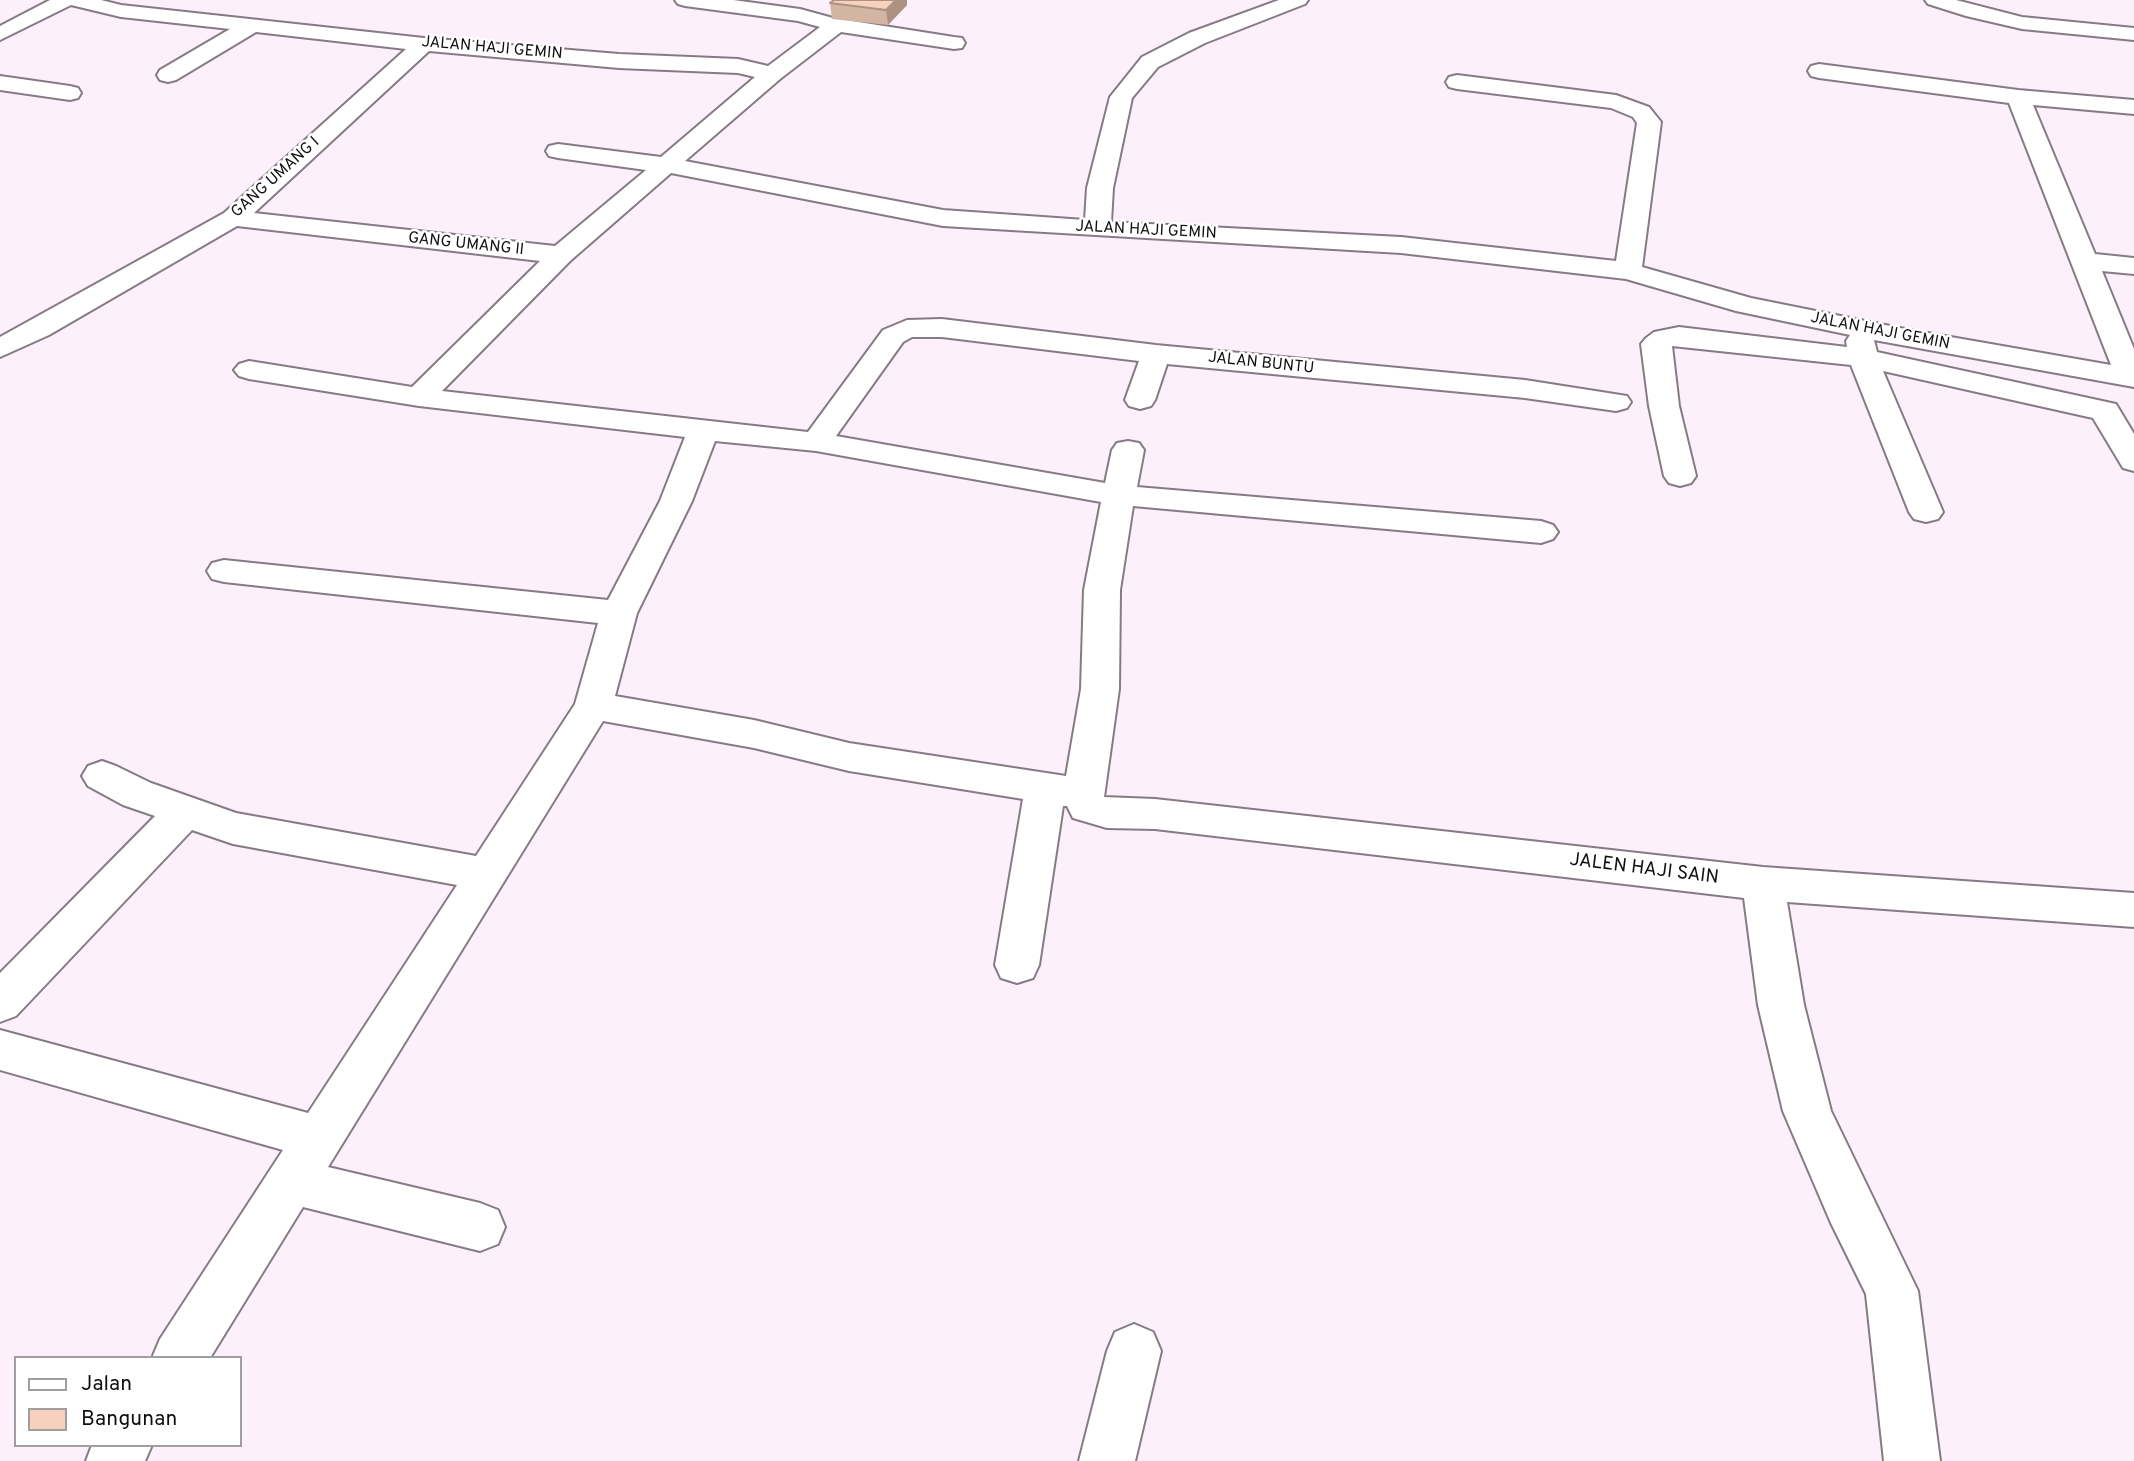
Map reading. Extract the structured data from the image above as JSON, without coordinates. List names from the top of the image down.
{
  "streets": {
    "street": [
      "JALAN HAJI GEMIN",
      "GANG UMANG I",
      "GANG UMANG II",
      "JALAN BUNTU",
      "JALEN HAJI SAIN"
    ]
  },
  "crossings": [
    ["JALAN HAJI GEMIN", "GANG UMANG I"],
    ["GANG UMANG I", "GANG UMANG II"]
  ],
  "legend": ["Jalan", "Bangunan"]
}
